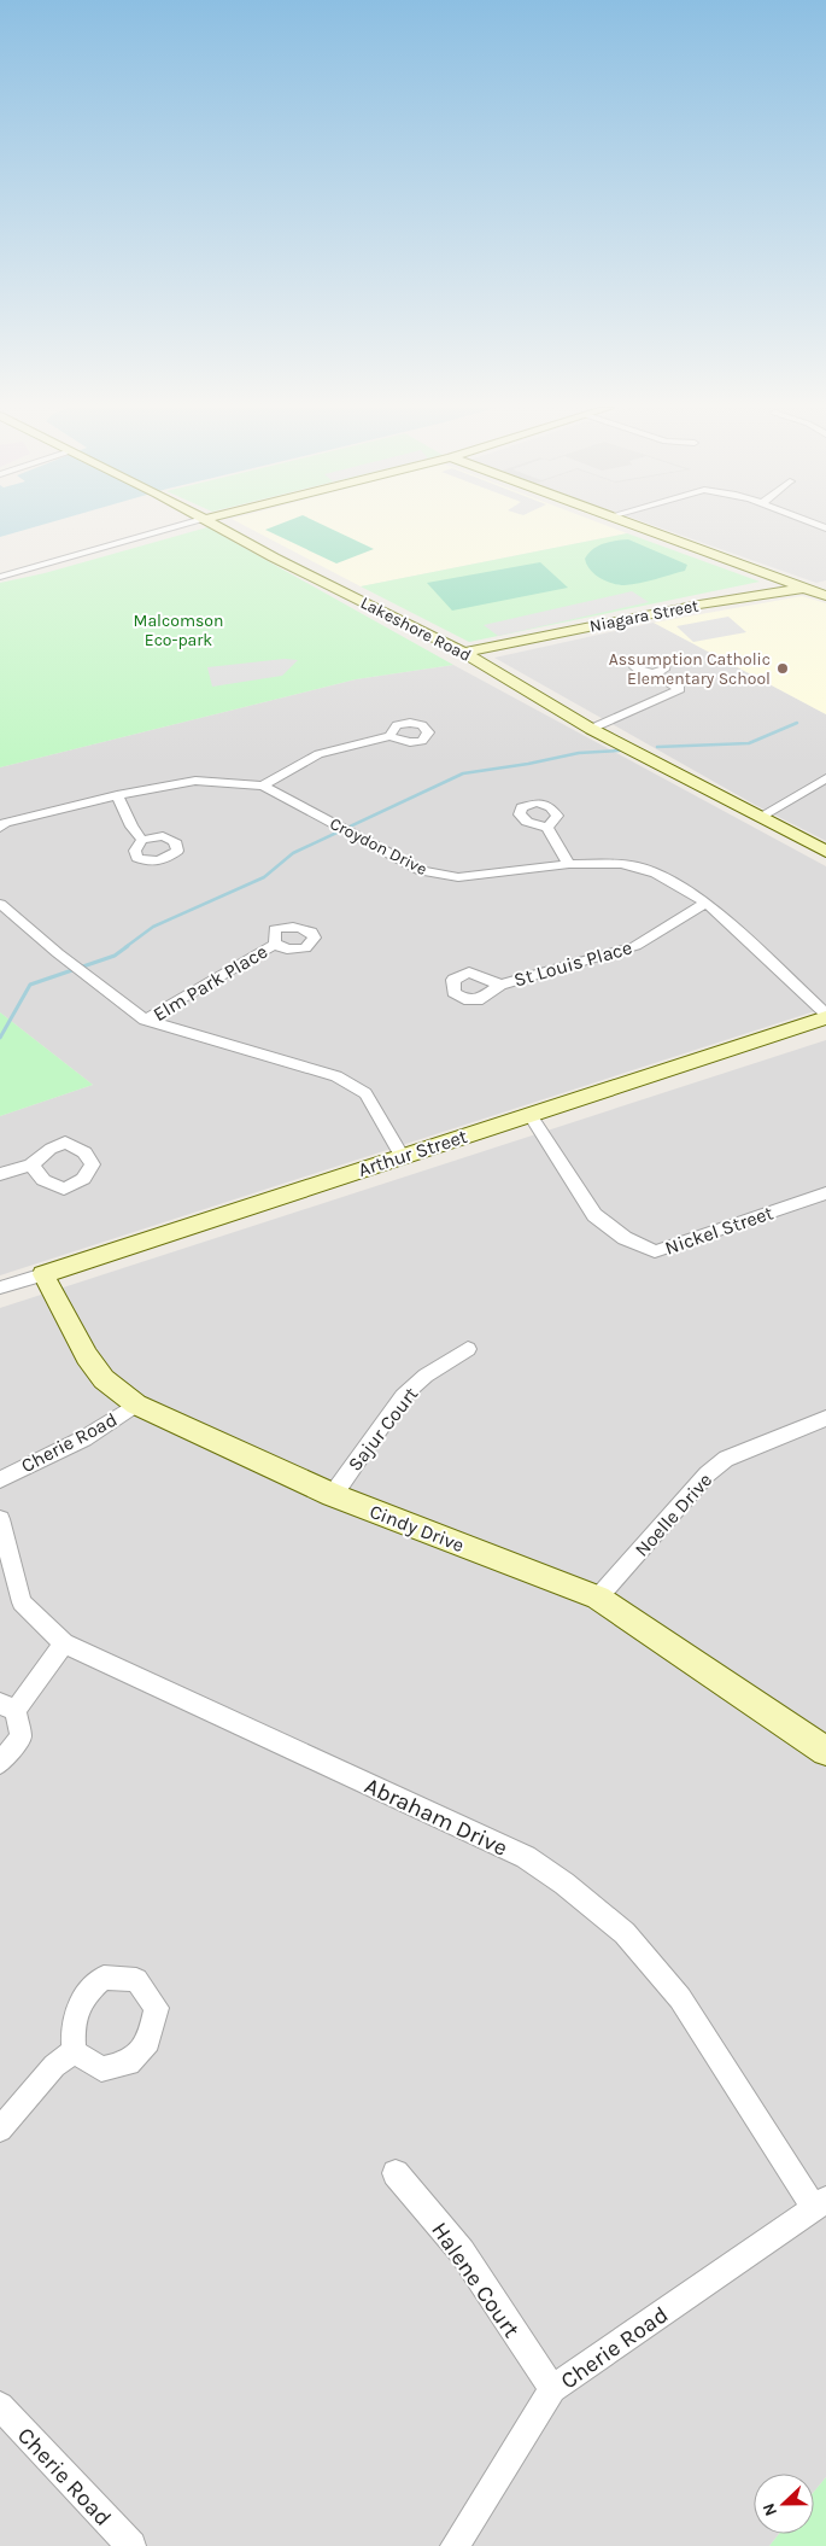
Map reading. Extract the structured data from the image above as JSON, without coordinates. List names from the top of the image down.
{
  "streets": {
    "main road": [
      "Niagara Street",
      "Lakeshore Road",
      "Arthur Street",
      "Cindy Drive"
    ],
    "street": [
      "Croydon Drive",
      "St Louis Place",
      "Elm Park Place",
      "Nickel Street",
      "Sajur Court",
      "Cherie Road",
      "Noelle Drive",
      "Abraham Drive",
      "Halene Court"
    ]
  },
  "crossings": [
    ["Niagara Street", "Lakeshore Road"],
    ["Croydon Drive", "St Louis Place"],
    ["Croydon Drive", "Arthur Street"],
    ["Arthur Street", "Nickel Street"],
    ["Arthur Street", "Cindy Drive"],
    ["Sajur Court", "Cindy Drive"],
    ["Cherie Road", "Cindy Drive"],
    ["Cherie Road", "Abraham Drive"],
    ["Cherie Road", "Halene Court"],
    ["Noelle Drive", "Cindy Drive"]
  ],
  "parks": ["Malcomson Eco-park"],
  "places": ["Assumption Catholic Elementary School"],
  "north": "left"
}
